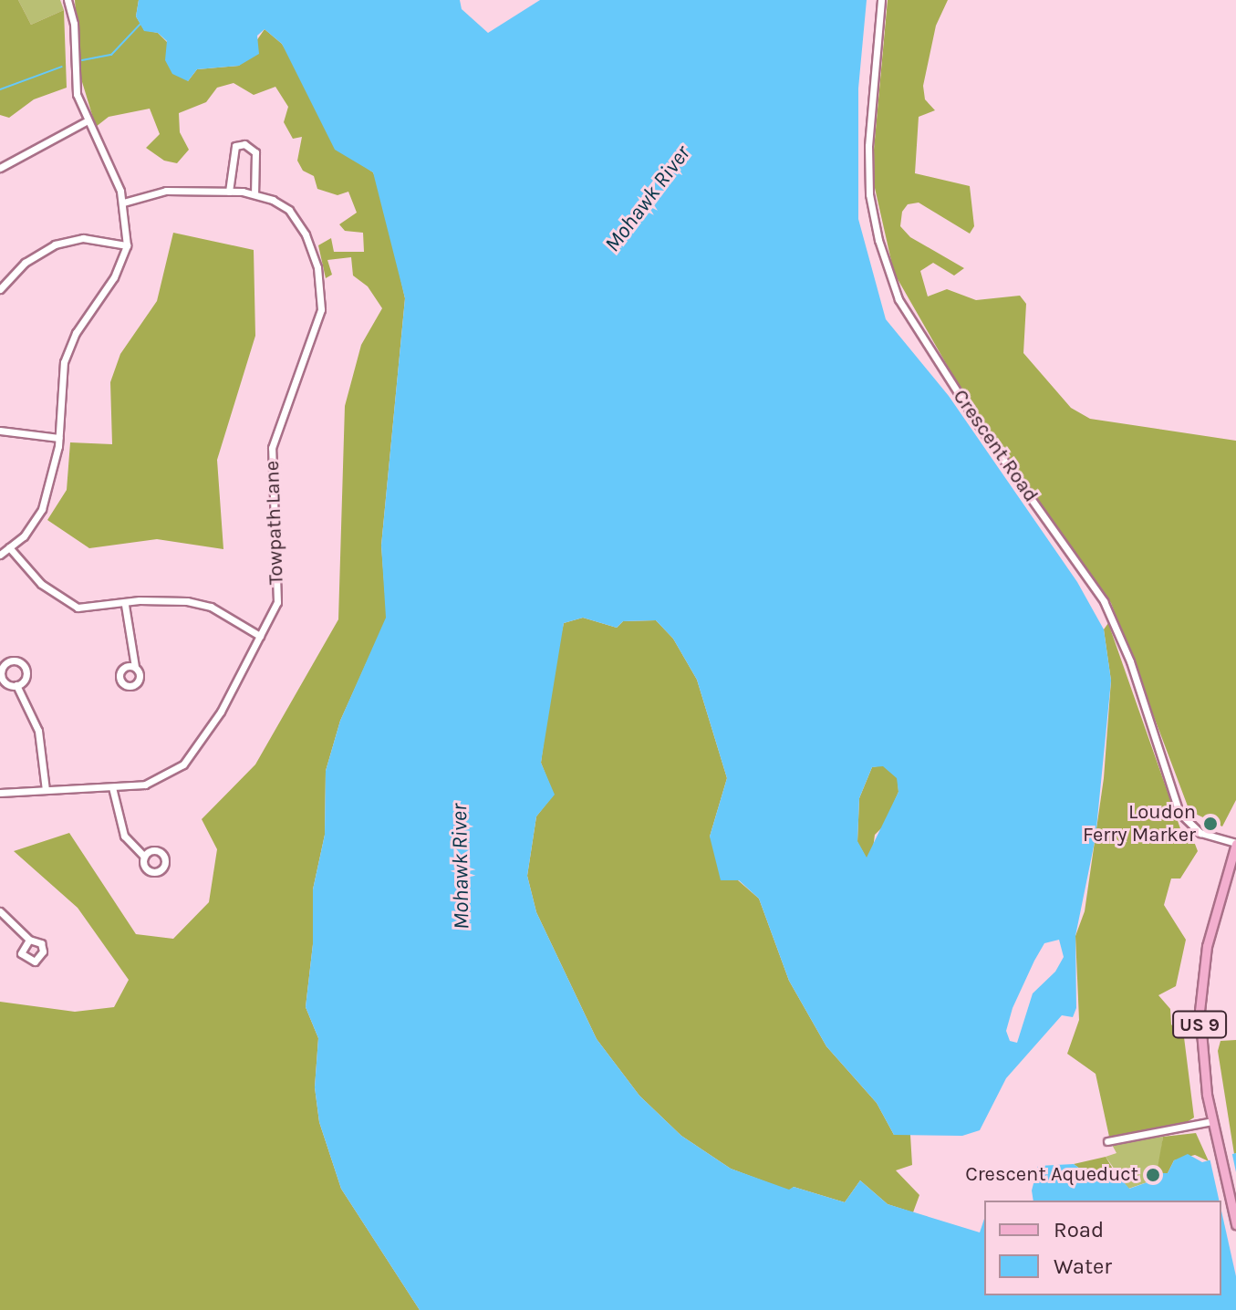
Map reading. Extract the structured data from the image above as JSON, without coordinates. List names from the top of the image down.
{
  "streets": {
    "main road": ["US 9"],
    "street": ["Crescent Road", "Towpath Lane"]
  },
  "crossings": [
    ["Crescent Road", "US 9"]
  ],
  "water": ["Mohawk River"],
  "places": ["Loudon Ferry Marker", "Crescent Aqueduct"],
  "legend": ["Road", "Water"]
}
